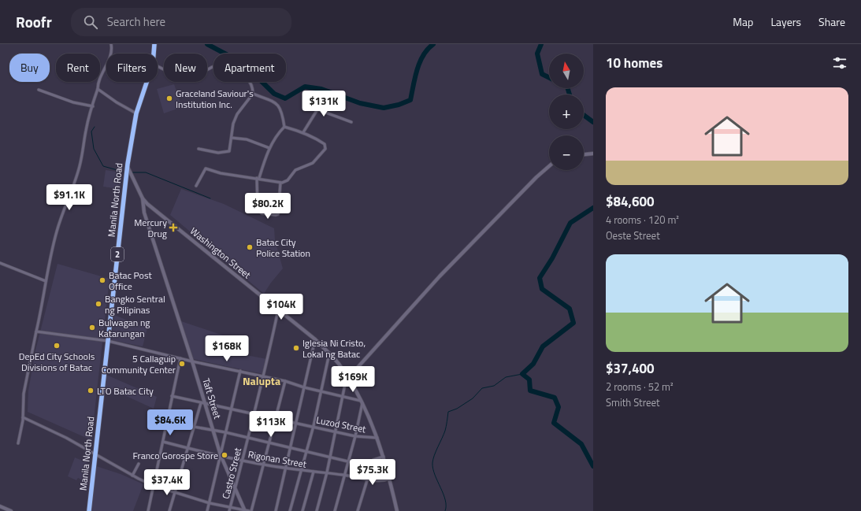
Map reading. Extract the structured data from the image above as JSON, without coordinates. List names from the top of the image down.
{
  "streets": {
    "highway": ["Manila North Road", "2"],
    "street": [
      "Washington Street",
      "Taft Street",
      "Luzod Street",
      "Rigonan Street",
      "Castro Street"
    ]
  },
  "crossings": [
    ["Manila North Road", "Washington Street"],
    ["Washington Street", "Taft Street"],
    ["Washington Street", "Luzod Street"],
    ["Washington Street", "Rigonan Street"],
    ["Washington Street", "Castro Street"],
    ["Taft Street", "Luzod Street"],
    ["Taft Street", "Rigonan Street"],
    ["Taft Street", "Castro Street"],
    ["Luzod Street", "Castro Street"],
    ["Rigonan Street", "Castro Street"]
  ],
  "districts": ["Nalupta"],
  "places": {
    "other": [
      "Graceland Saviour's Institution Inc.",
      "Batac City Police Station",
      "Batac Post Office",
      "Bangko Sentral ng Pilipinas",
      "Bulwagan ng Katarungan",
      "DepEd City Schools Divisions of Batac",
      "Iglesia Ni Cristo, Lokal ng Batac",
      "5 Callaguip Community Center",
      "LTO Batac City",
      "Franco Gorospe Store"
    ],
    "health": ["Mercury Drug"]
  },
  "north": "top",
  "page": {
    "header": "Roofr",
    "search": "Search here",
    "nav": ["Map", "Layers", "Share"],
    "heading": "10 homes",
    "map_buttons": ["+", "−"],
    "chip": [
      "Buy",
      "Rent",
      "Filters",
      "New",
      "Apartment"
    ],
    "list": [
      {
        "name": "$84,600",
        "note": "4 rooms · 120 m² · Oeste Street"
      },
      {
        "name": "$37,400",
        "note": "2 rooms · 52 m² · Smith Street"
      }
    ],
    "price": [
      "$131K",
      "$91.1K",
      "$80.2K",
      "$104K",
      "$168K",
      "$169K",
      "$84.6K",
      "$113K",
      "$75.3K",
      "$37.4K"
    ]
  }
}
